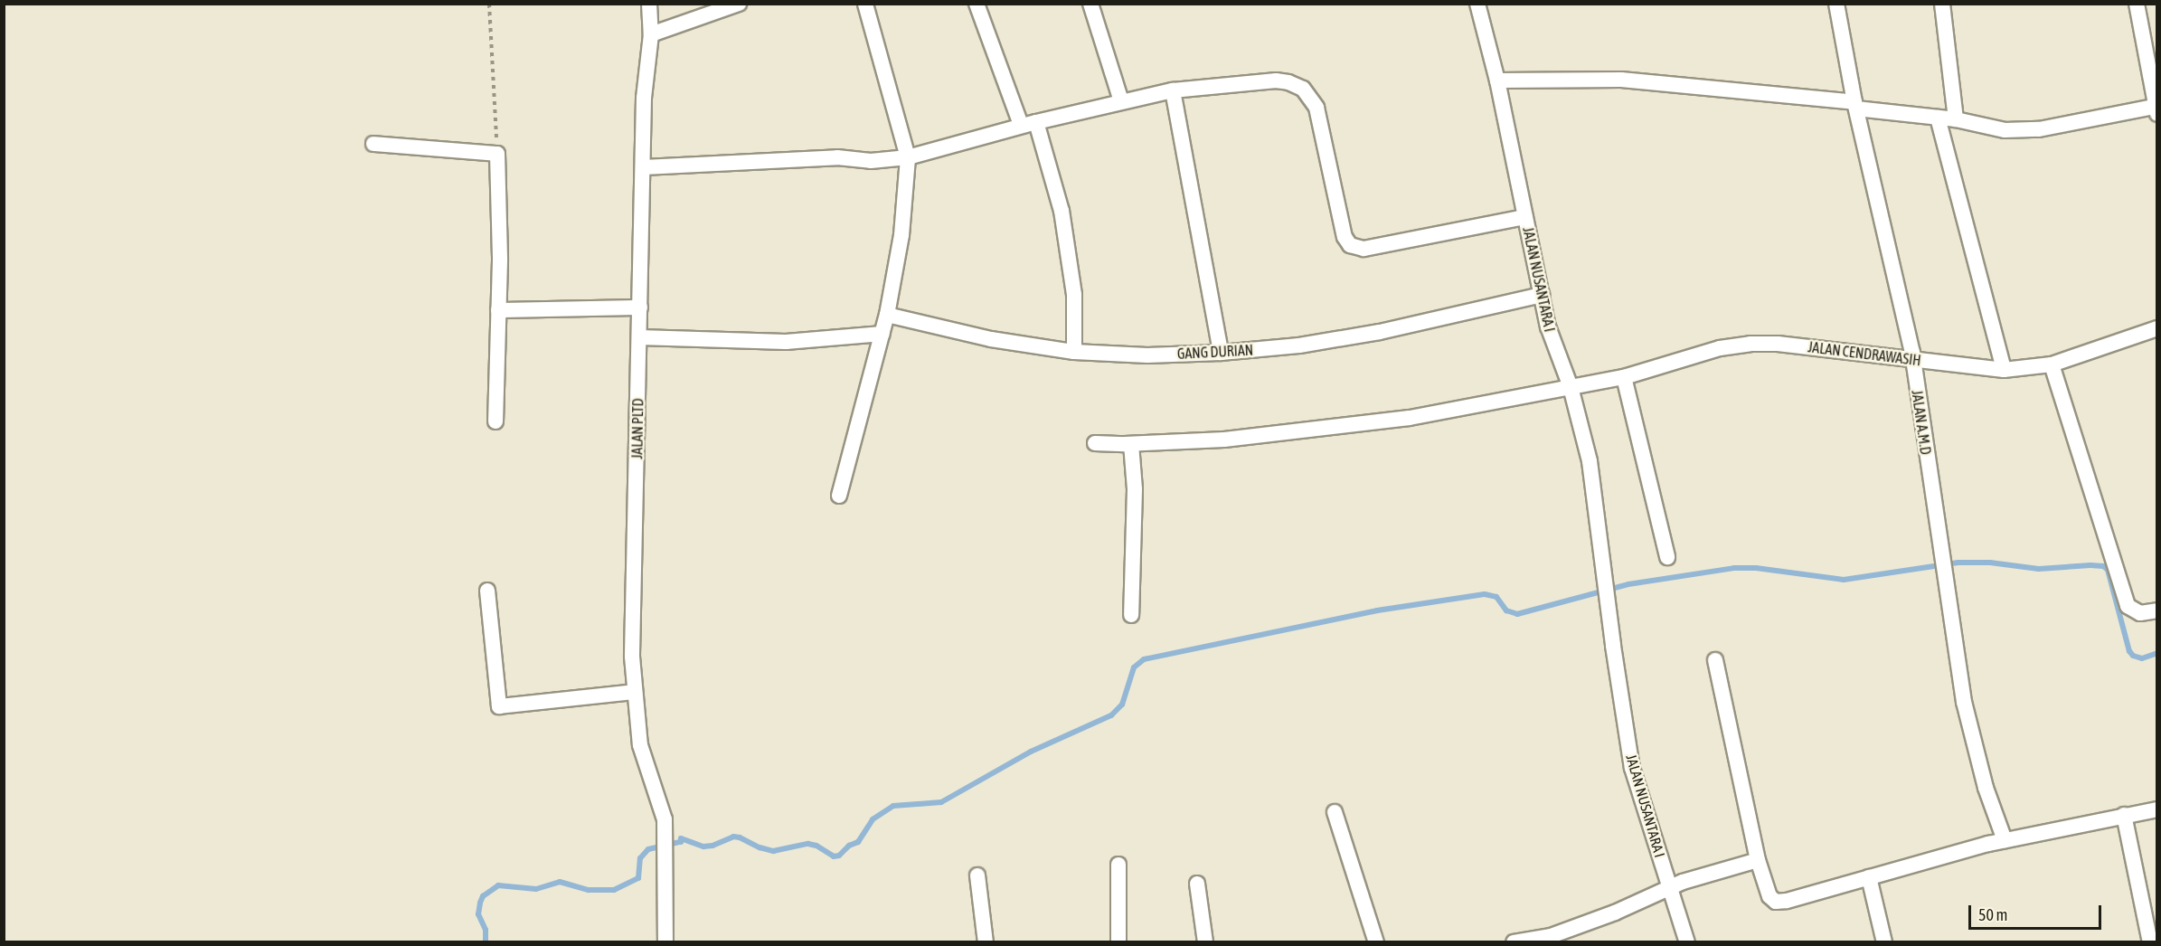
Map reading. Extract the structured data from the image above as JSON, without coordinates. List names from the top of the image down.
{
  "streets": {
    "street": [
      "JALAN NUSANTARA I",
      "GANG DURIAN",
      "JALAN CENDRAWASIH",
      "JALAN A.M.D",
      "JALAN PLTD"
    ]
  },
  "crossings": [
    ["JALAN NUSANTARA I", "GANG DURIAN"],
    ["JALAN NUSANTARA I", "JALAN CENDRAWASIH"],
    ["JALAN CENDRAWASIH", "JALAN A.M.D"]
  ],
  "scale_bar": "50 m"
}
